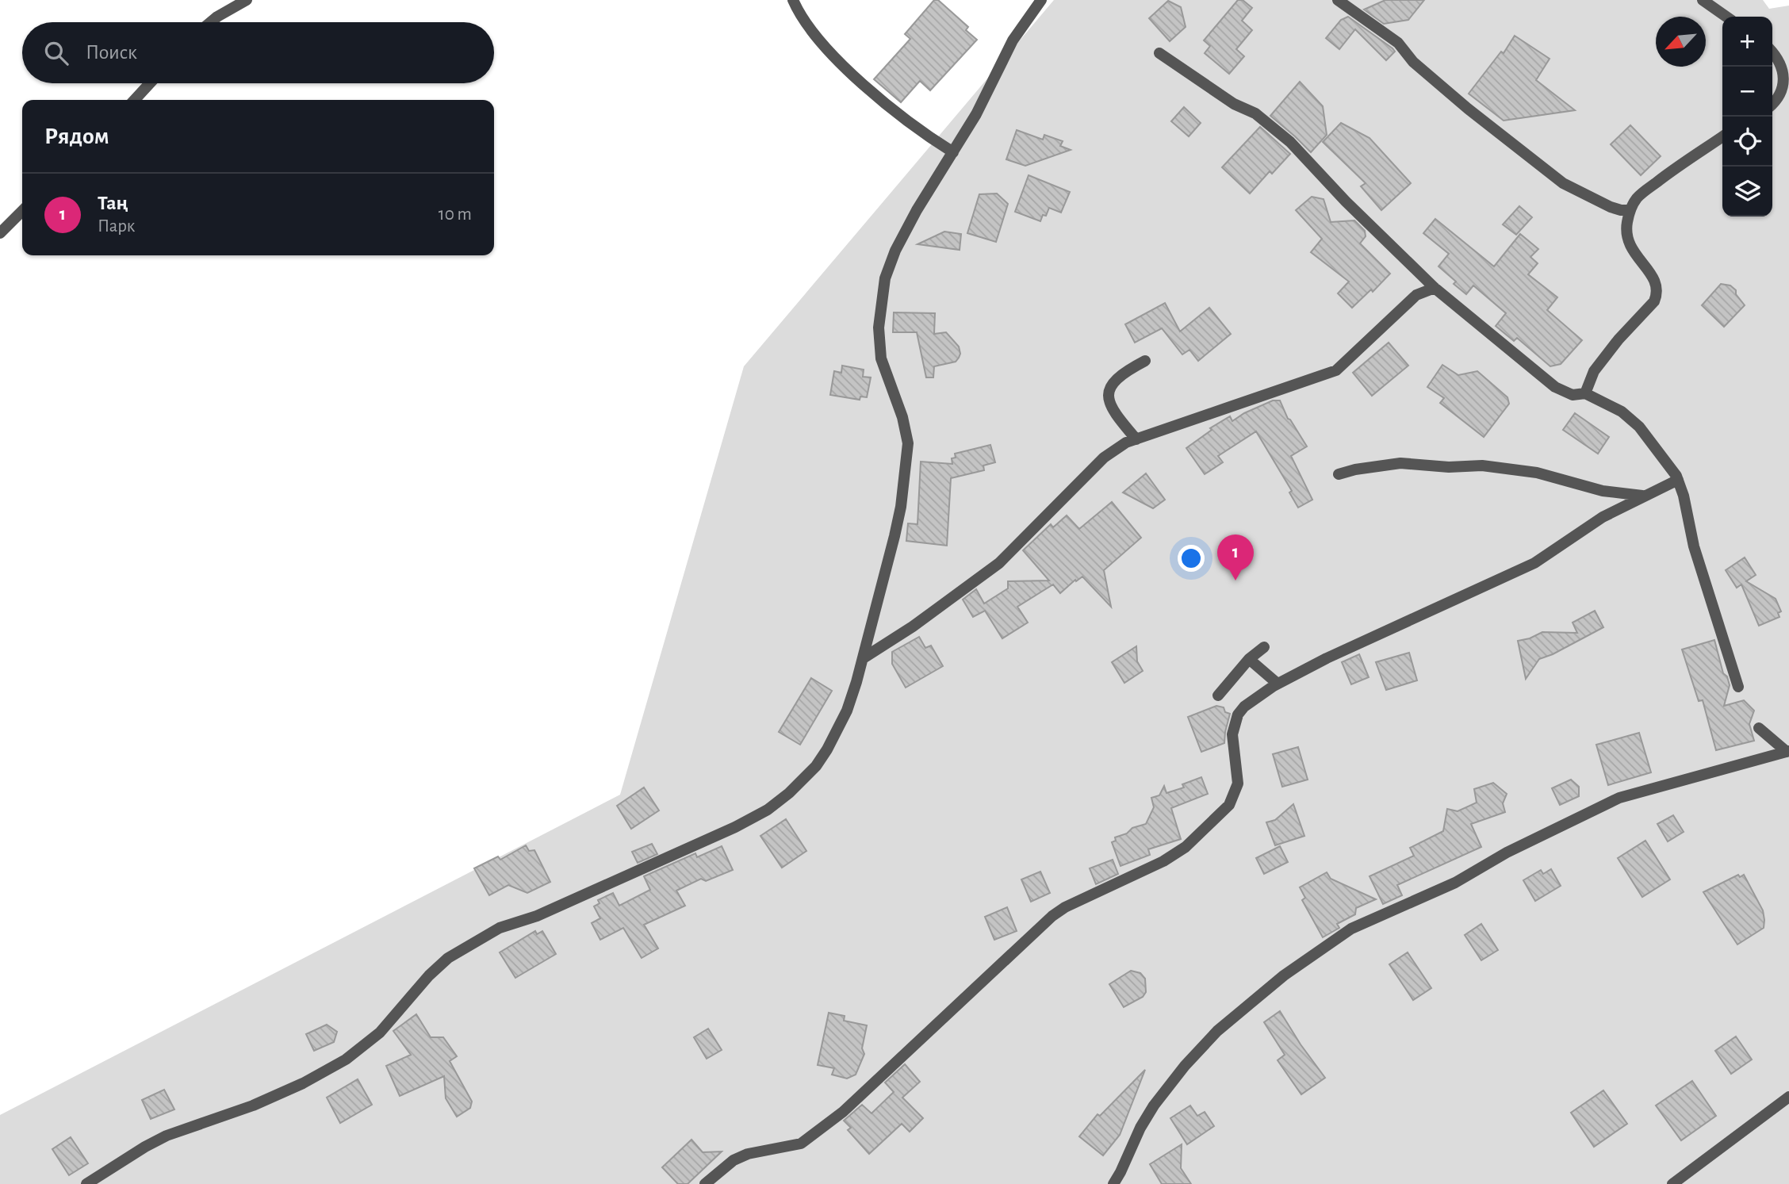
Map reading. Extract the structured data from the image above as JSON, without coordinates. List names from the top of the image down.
{
  "north": "bottom left",
  "page": {
    "map_buttons": ["+", "−"],
    "search": "Поиск",
    "heading": "Рядом",
    "list": [
      {
        "mark": "1",
        "name": "Таң",
        "note": "Парк",
        "value": "10 m"
      }
    ],
    "pins": "1"
  }
}
